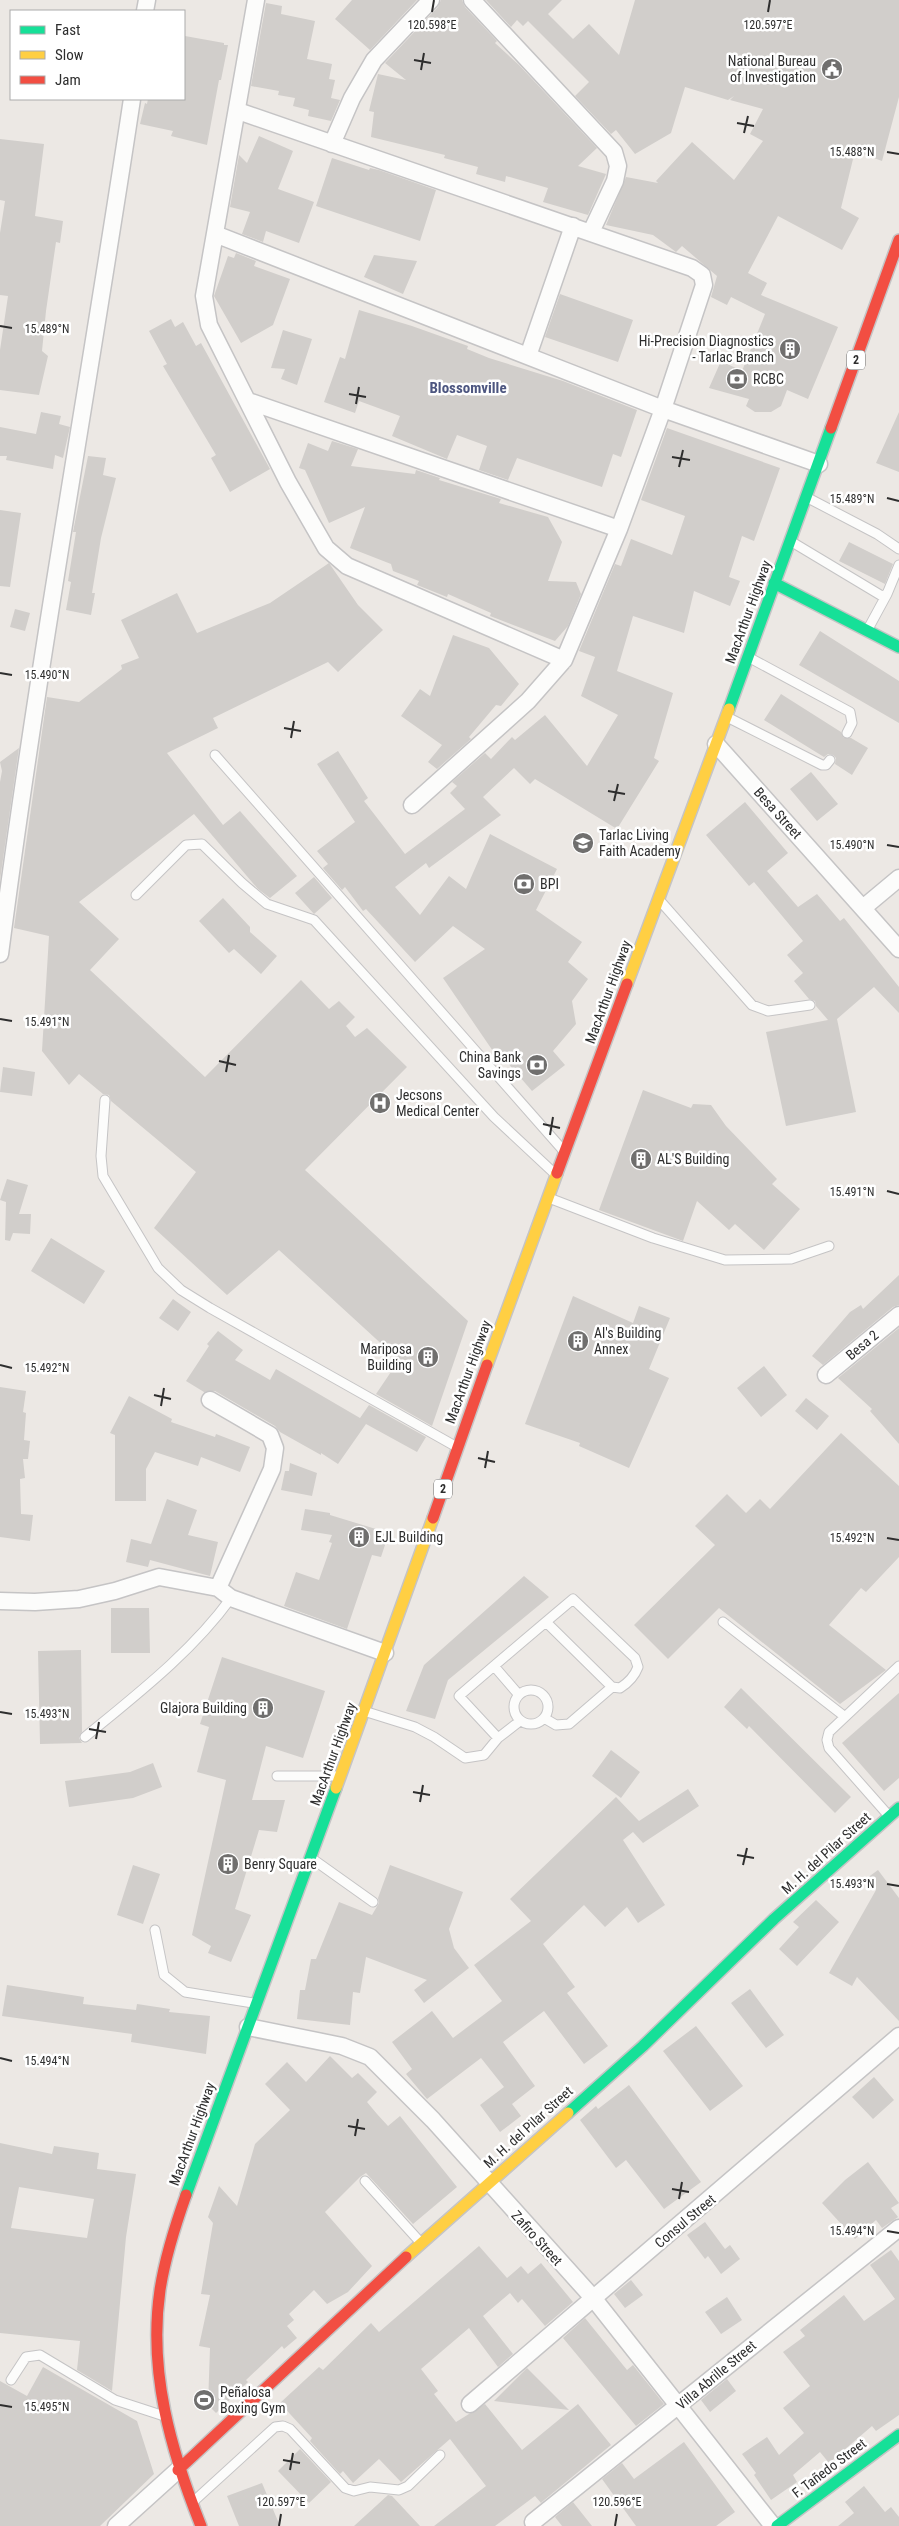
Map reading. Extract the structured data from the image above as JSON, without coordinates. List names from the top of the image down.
{
  "streets": {
    "main road": [
      "2",
      "MacArthur Highway",
      "M. H. del Pilar Street",
      "F. Tañedo Street"
    ],
    "street": [
      "Besa Street",
      "Besa 2",
      "Consul Street",
      "Zafiro Street",
      "Villa Abrille Street"
    ]
  },
  "crossings": [
    ["MacArthur Highway", "Besa Street"],
    ["MacArthur Highway", "M. H. del Pilar Street"],
    ["MacArthur Highway", "Zafiro Street"],
    ["M. H. del Pilar Street", "Zafiro Street"],
    ["Consul Street", "Zafiro Street"],
    ["Zafiro Street", "Villa Abrille Street"]
  ],
  "districts": ["Blossomville"],
  "places": {
    "public building": ["National Bureau of Investigation"],
    "building": [
      "Hi-Precision Diagnostics - Tarlac Branch",
      "AL'S Building",
      "Al's Building Annex",
      "Mariposa Building",
      "EJL Building",
      "Glajora Building",
      "Benry Square"
    ],
    "bank": ["RCBC", "BPI", "China Bank Savings"],
    "school or university": ["Tarlac Living Faith Academy"],
    "hospital": ["Jecsons Medical Center"],
    "sports": ["Peñalosa Boxing Gym"]
  },
  "legend": ["Fast", "Slow", "Jam"],
  "coordinates": [
    "120.598°E",
    "120.597°E",
    "15.488°N",
    "15.489°N",
    "15.490°N",
    "15.491°N",
    "15.492°N",
    "15.493°N",
    "15.494°N",
    "15.495°N",
    "120.596°E"
  ]
}
